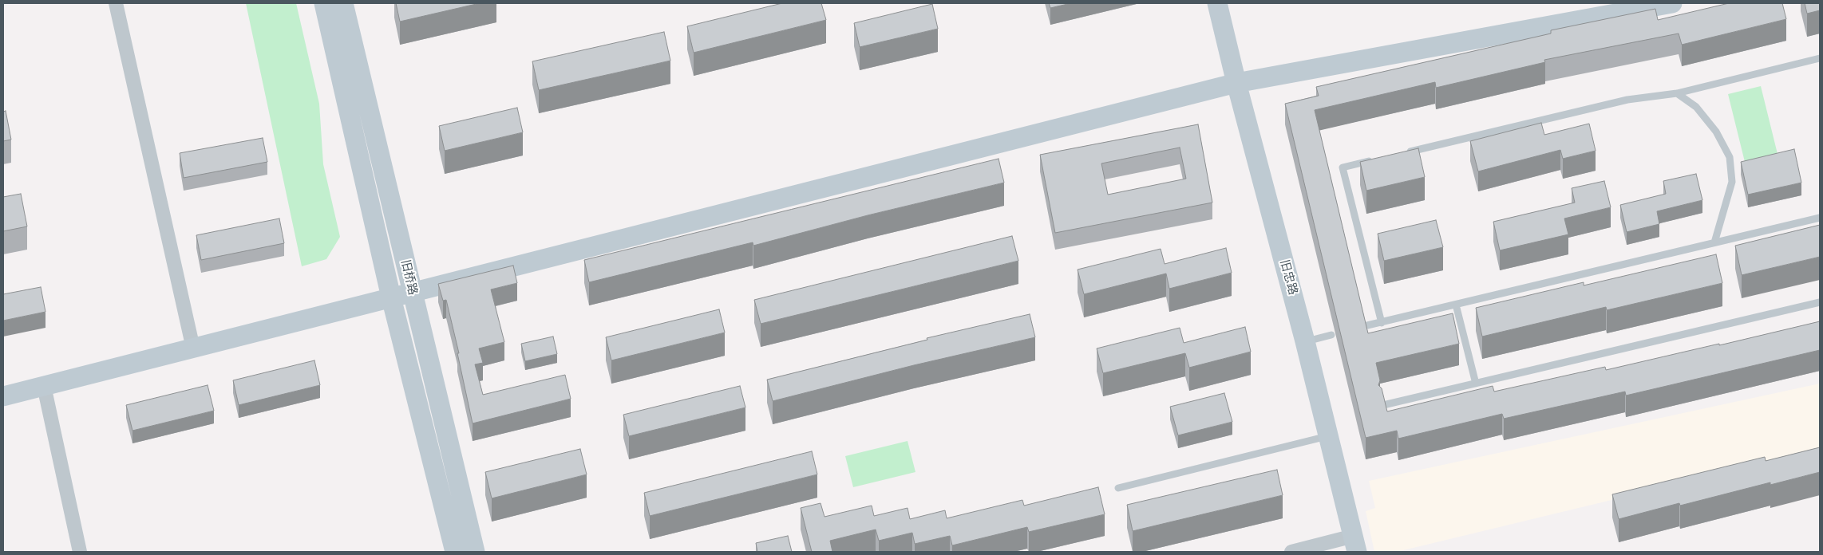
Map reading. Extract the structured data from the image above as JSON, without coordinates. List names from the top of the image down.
{
  "streets": {
    "street": ["旧桥路", "旧忠路"]
  }
}
